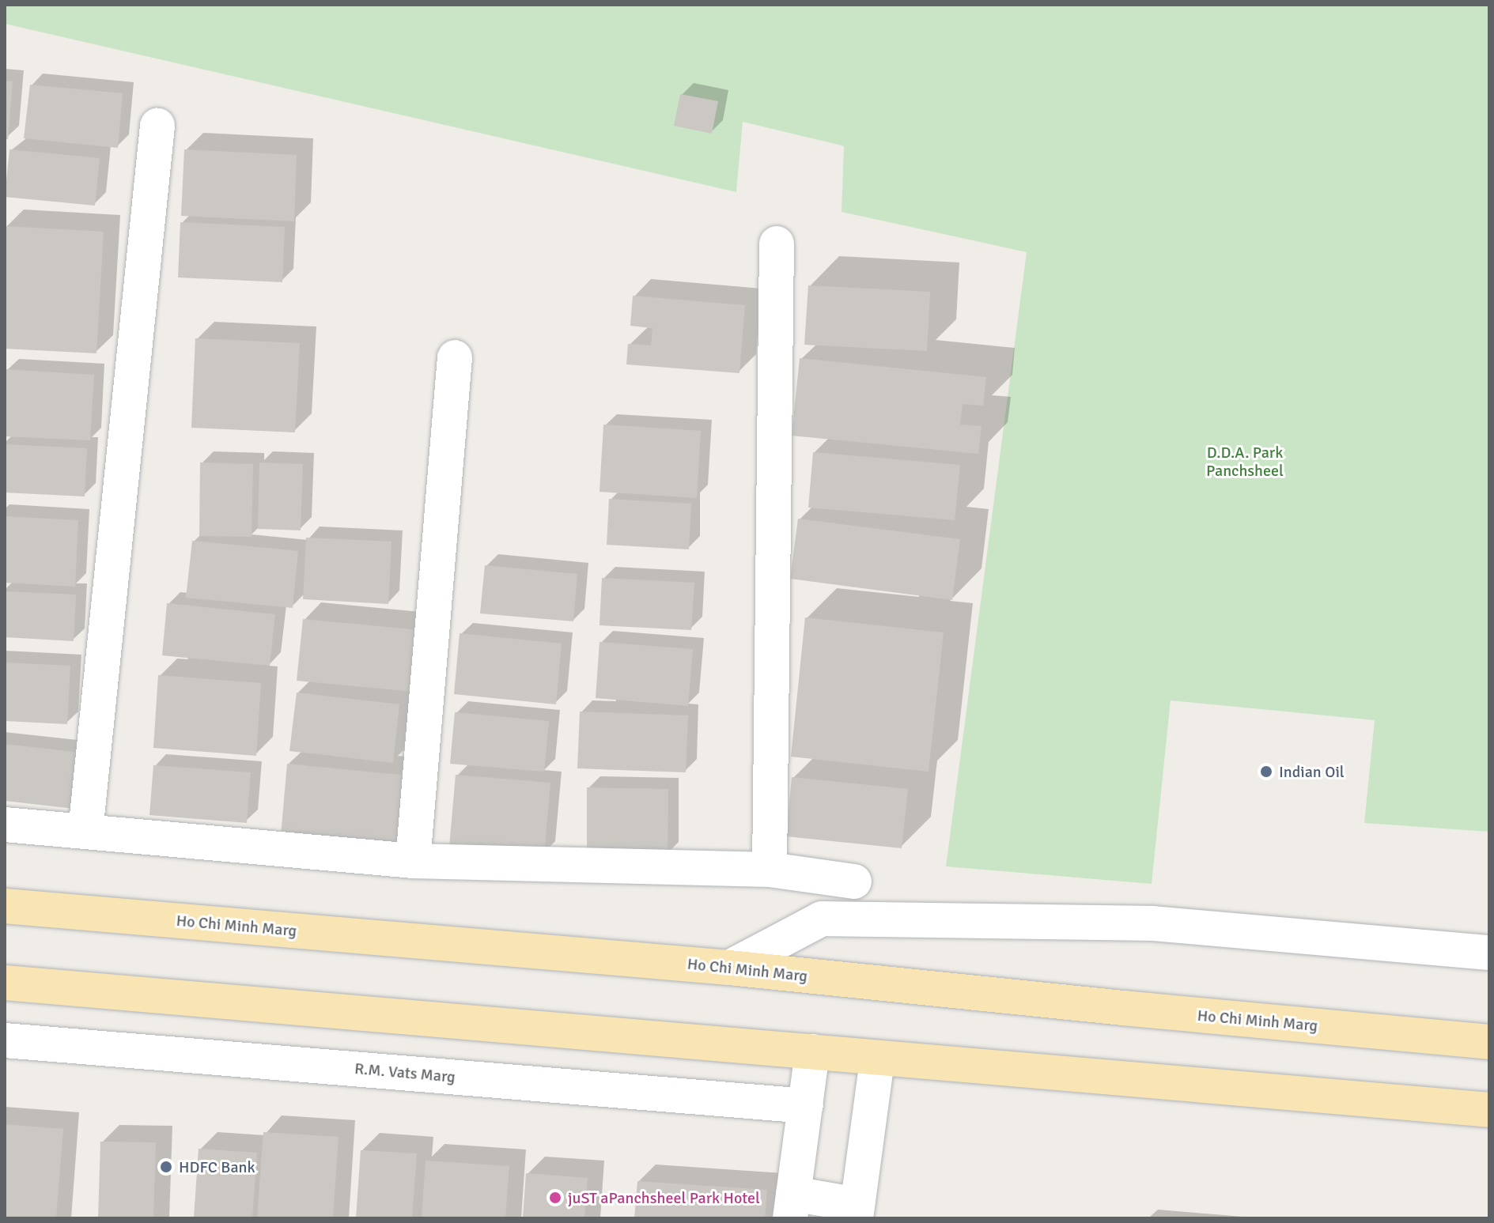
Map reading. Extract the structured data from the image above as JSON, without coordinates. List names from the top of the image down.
{
  "streets": {
    "main road": ["Ho Chi Minh Marg"],
    "street": ["R.M. Vats Marg"]
  },
  "parks": ["D.D.A. Park Panchsheel"],
  "places": ["Indian Oil", "HDFC Bank", "juST aPanchsheel Park Hotel"]
}
